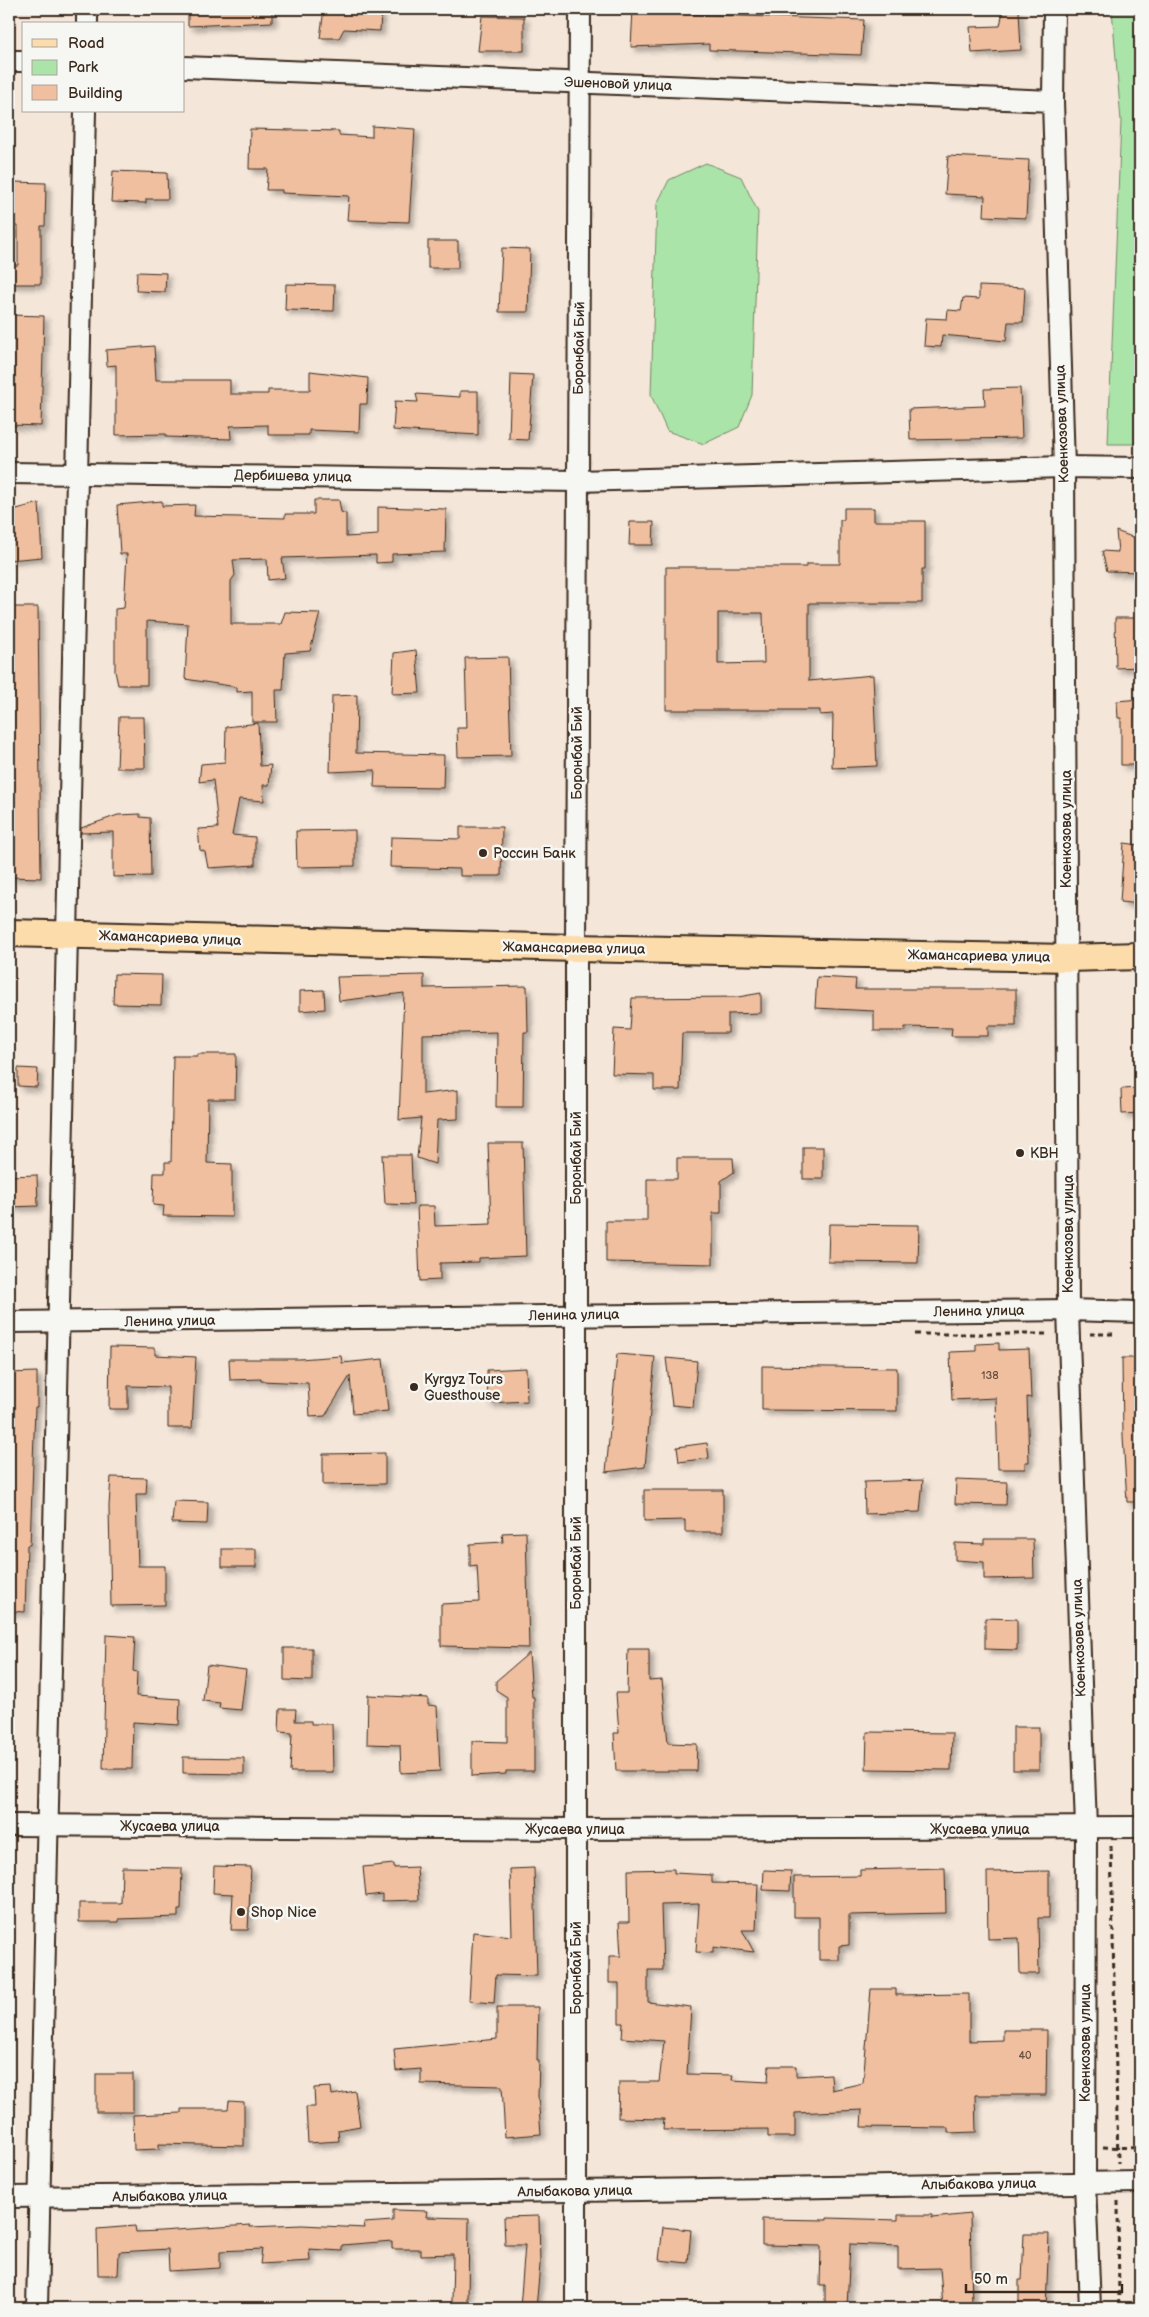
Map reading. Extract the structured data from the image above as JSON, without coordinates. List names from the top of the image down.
{
  "streets": {
    "main road": ["Жамансариева улица"],
    "street": [
      "Эшеновой улица",
      "Боронбай Бий",
      "Коенкозова улица",
      "Дербишева улица",
      "Ленина улица",
      "Жусаева улица",
      "Алыбакова улица"
    ]
  },
  "crossings": [
    ["Эшеновой улица", "Боронбай Бий"],
    ["Эшеновой улица", "Коенкозова улица"],
    ["Боронбай Бий", "Дербишева улица"],
    ["Боронбай Бий", "Жамансариева улица"],
    ["Боронбай Бий", "Ленина улица"],
    ["Боронбай Бий", "Жусаева улица"],
    ["Боронбай Бий", "Алыбакова улица"],
    ["Коенкозова улица", "Дербишева улица"],
    ["Коенкозова улица", "Жамансариева улица"],
    ["Коенкозова улица", "Ленина улица"],
    ["Коенкозова улица", "Жусаева улица"],
    ["Коенкозова улица", "Алыбакова улица"]
  ],
  "places": [
    "Россин Банк",
    "KBH",
    "Kyrgyz Tours Guesthouse",
    "Shop Nice"
  ],
  "house_numbers": ["138", "40"],
  "legend": ["Road", "Park", "Building"],
  "scale_bar": "50 m"
}
